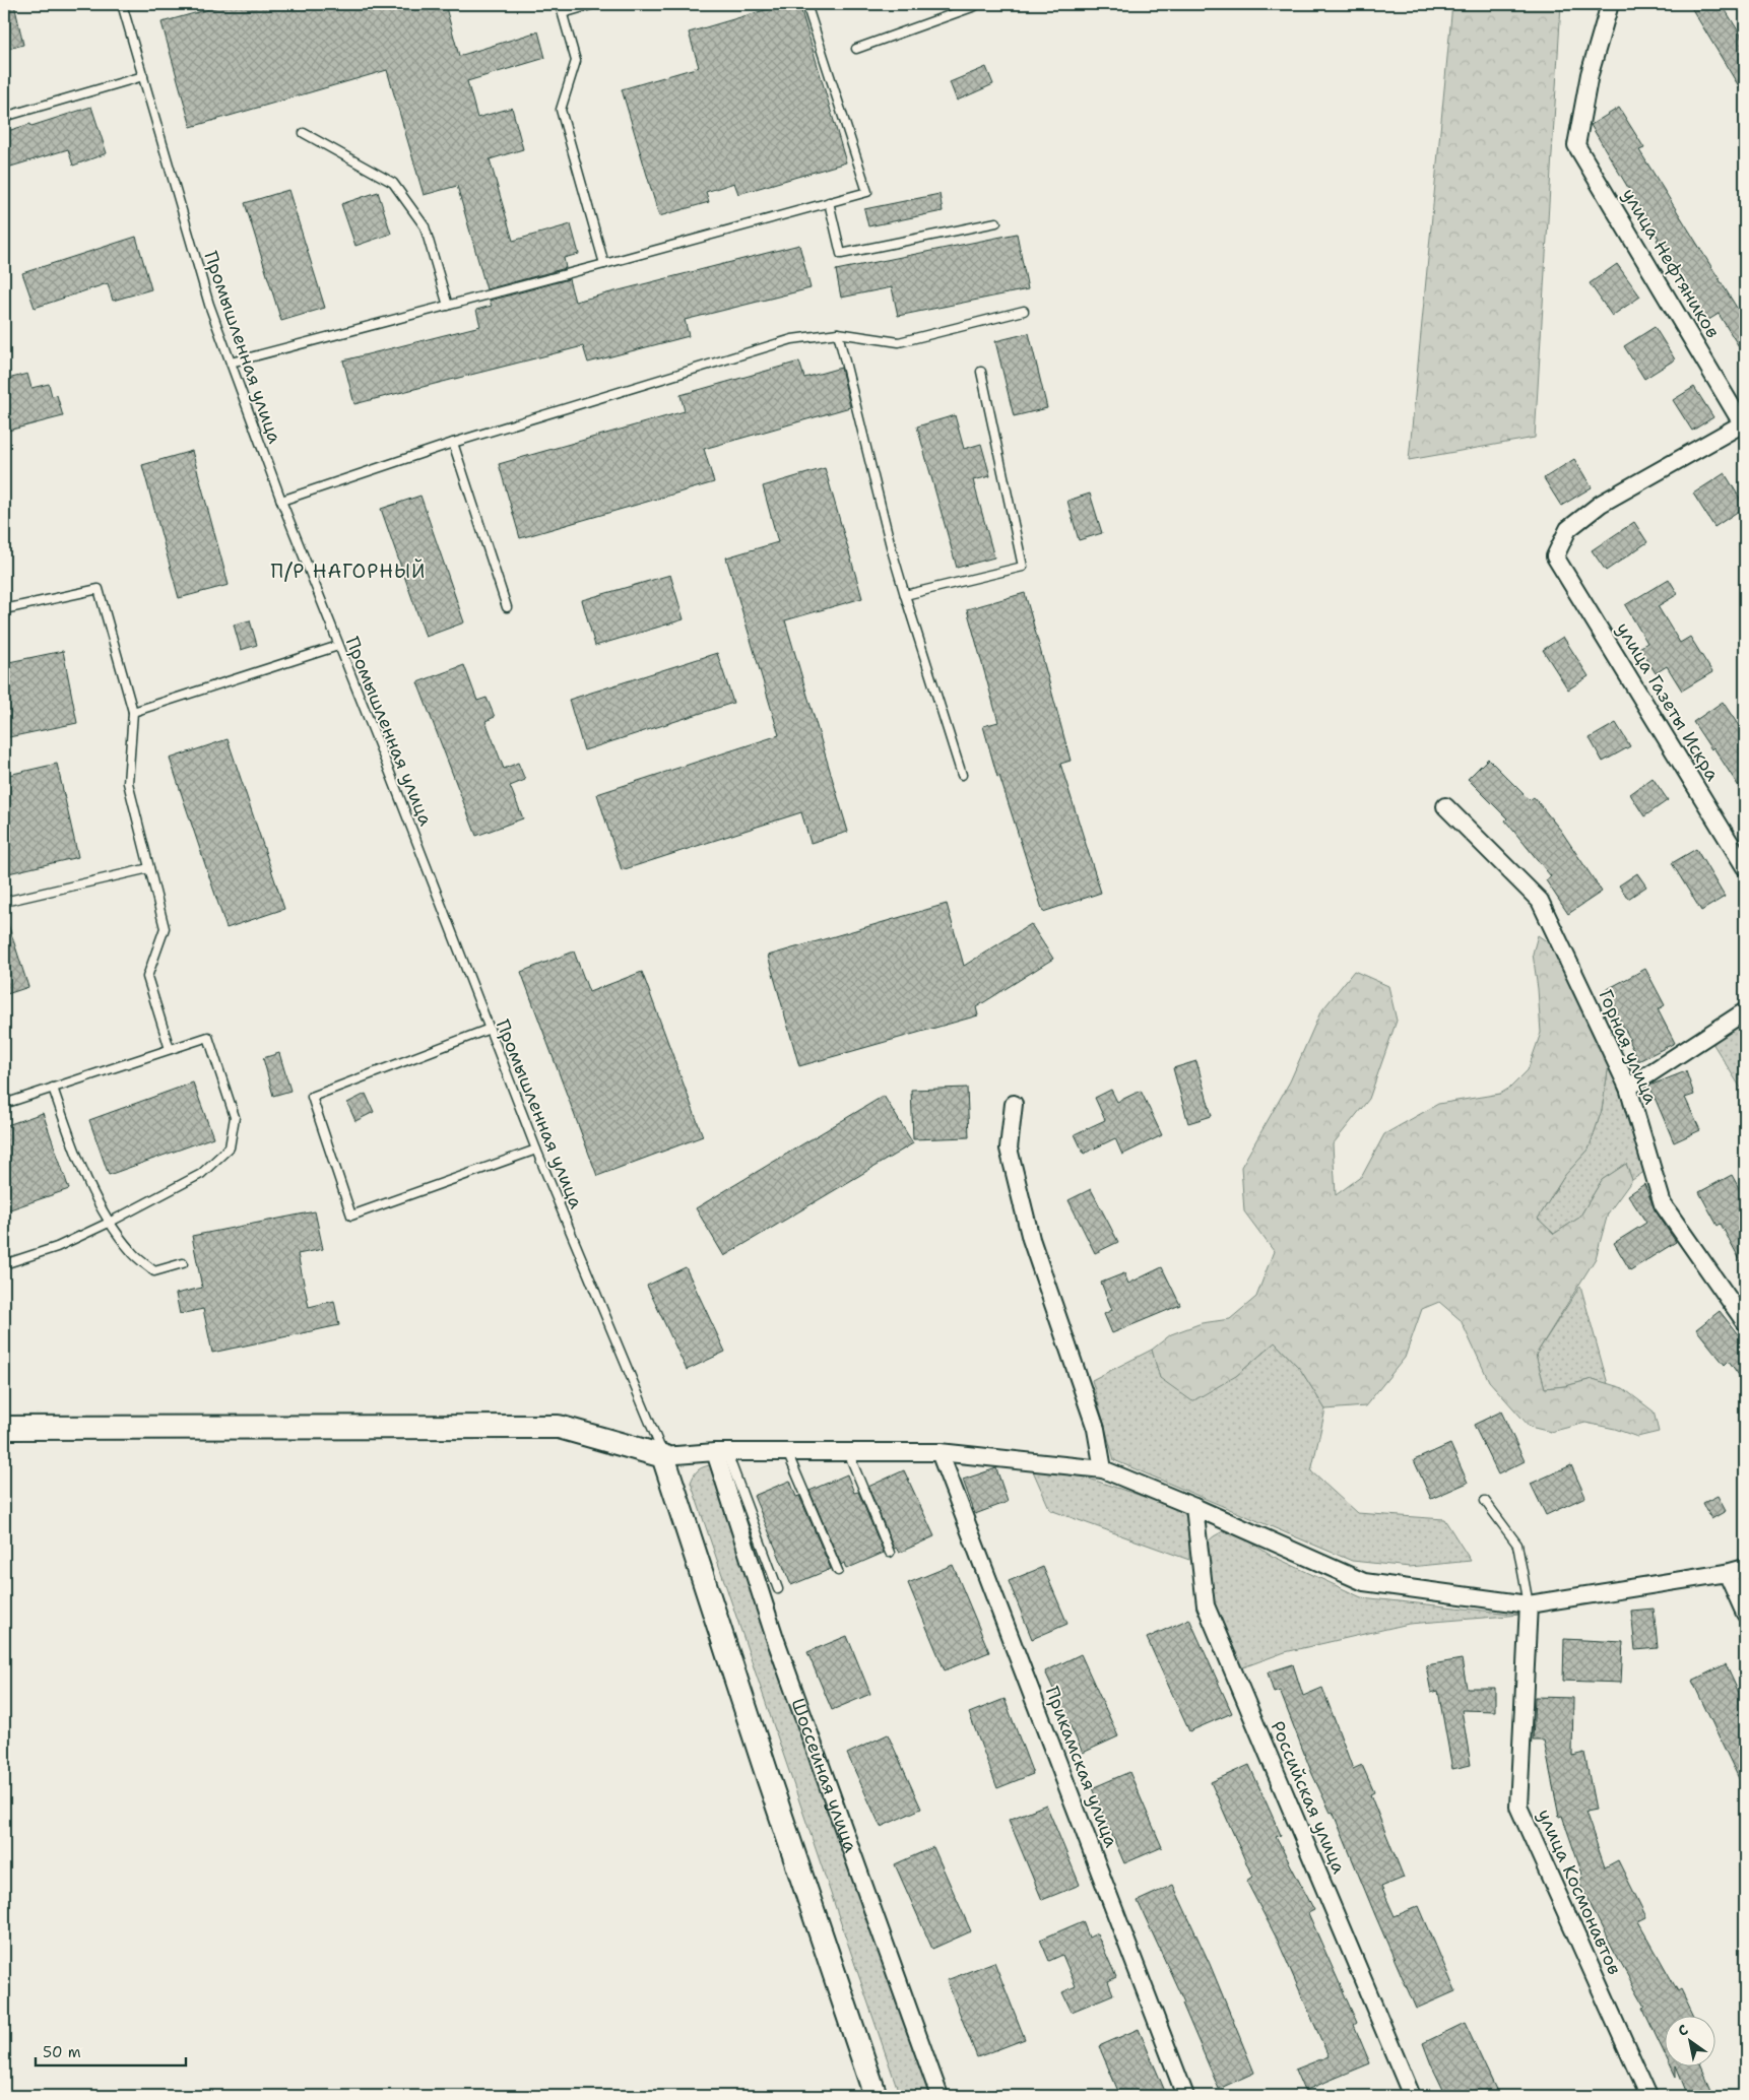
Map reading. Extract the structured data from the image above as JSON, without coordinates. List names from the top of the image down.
{
  "streets": {
    "street": [
      "улица Нефтяников",
      "улица Газеты Искра",
      "Горная улица",
      "Прикамская улица",
      "Шоссейная улица",
      "Российская улица",
      "улица Космонавтов"
    ],
    "lane": ["Промышленная улица"]
  },
  "crossings": [
    ["улица Нефтяников", "улица Газеты Искра"]
  ],
  "districts": ["П/Р НАГОРНЫЙ"],
  "scale_bar": "50 m",
  "north": "top left"
}
